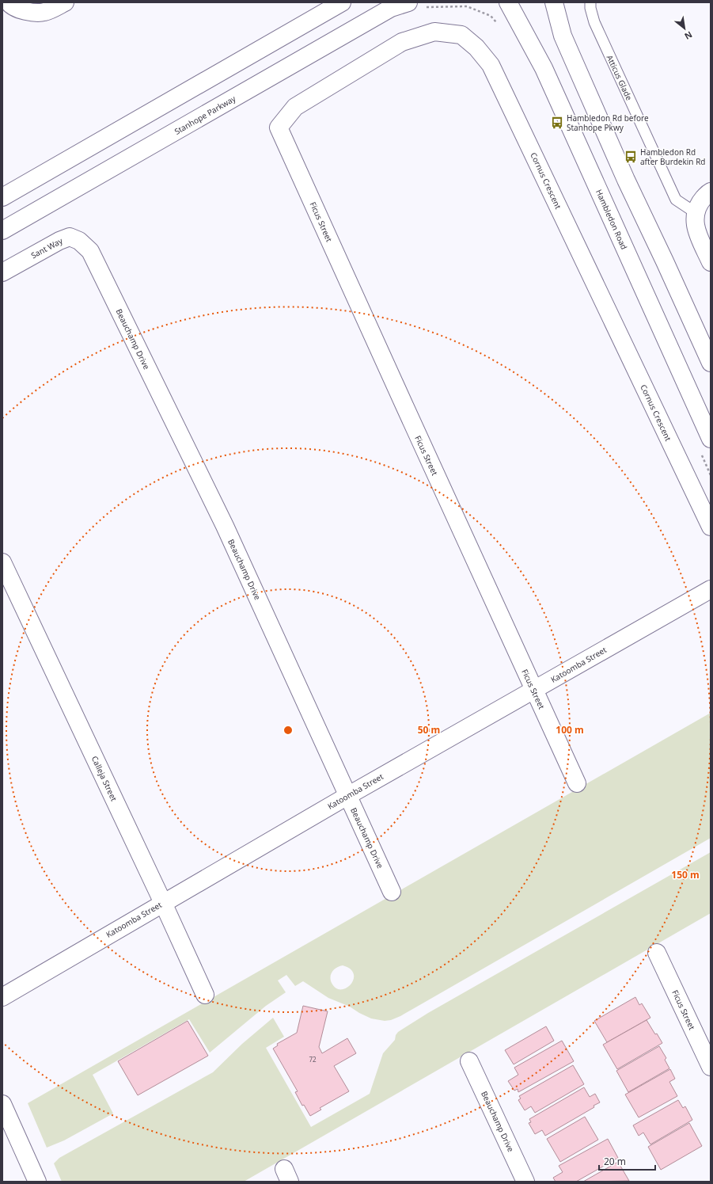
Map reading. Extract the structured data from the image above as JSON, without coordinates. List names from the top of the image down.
{
  "streets": {
    "street": [
      "Stanhope Parkway",
      "Cornus Crescent",
      "Hambledon Road",
      "Ficus Street",
      "Sant Way",
      "Beauchamp Drive",
      "Katoomba Street",
      "Calleja Street"
    ],
    "lane": ["Atticus Glade"]
  },
  "crossings": [
    ["Cornus Crescent", "Ficus Street"],
    ["Ficus Street", "Katoomba Street"],
    ["Sant Way", "Beauchamp Drive"],
    ["Beauchamp Drive", "Katoomba Street"],
    ["Katoomba Street", "Calleja Street"]
  ],
  "places": {
    "bus stop": ["Hambledon Rd before Stanhope Pkwy", "Hambledon Rd after Burdekin Rd"]
  },
  "house_numbers": ["72"],
  "scale_bar": "20 m",
  "north": "bottom right",
  "rings": ["50 m", "100 m", "150 m"]
}
